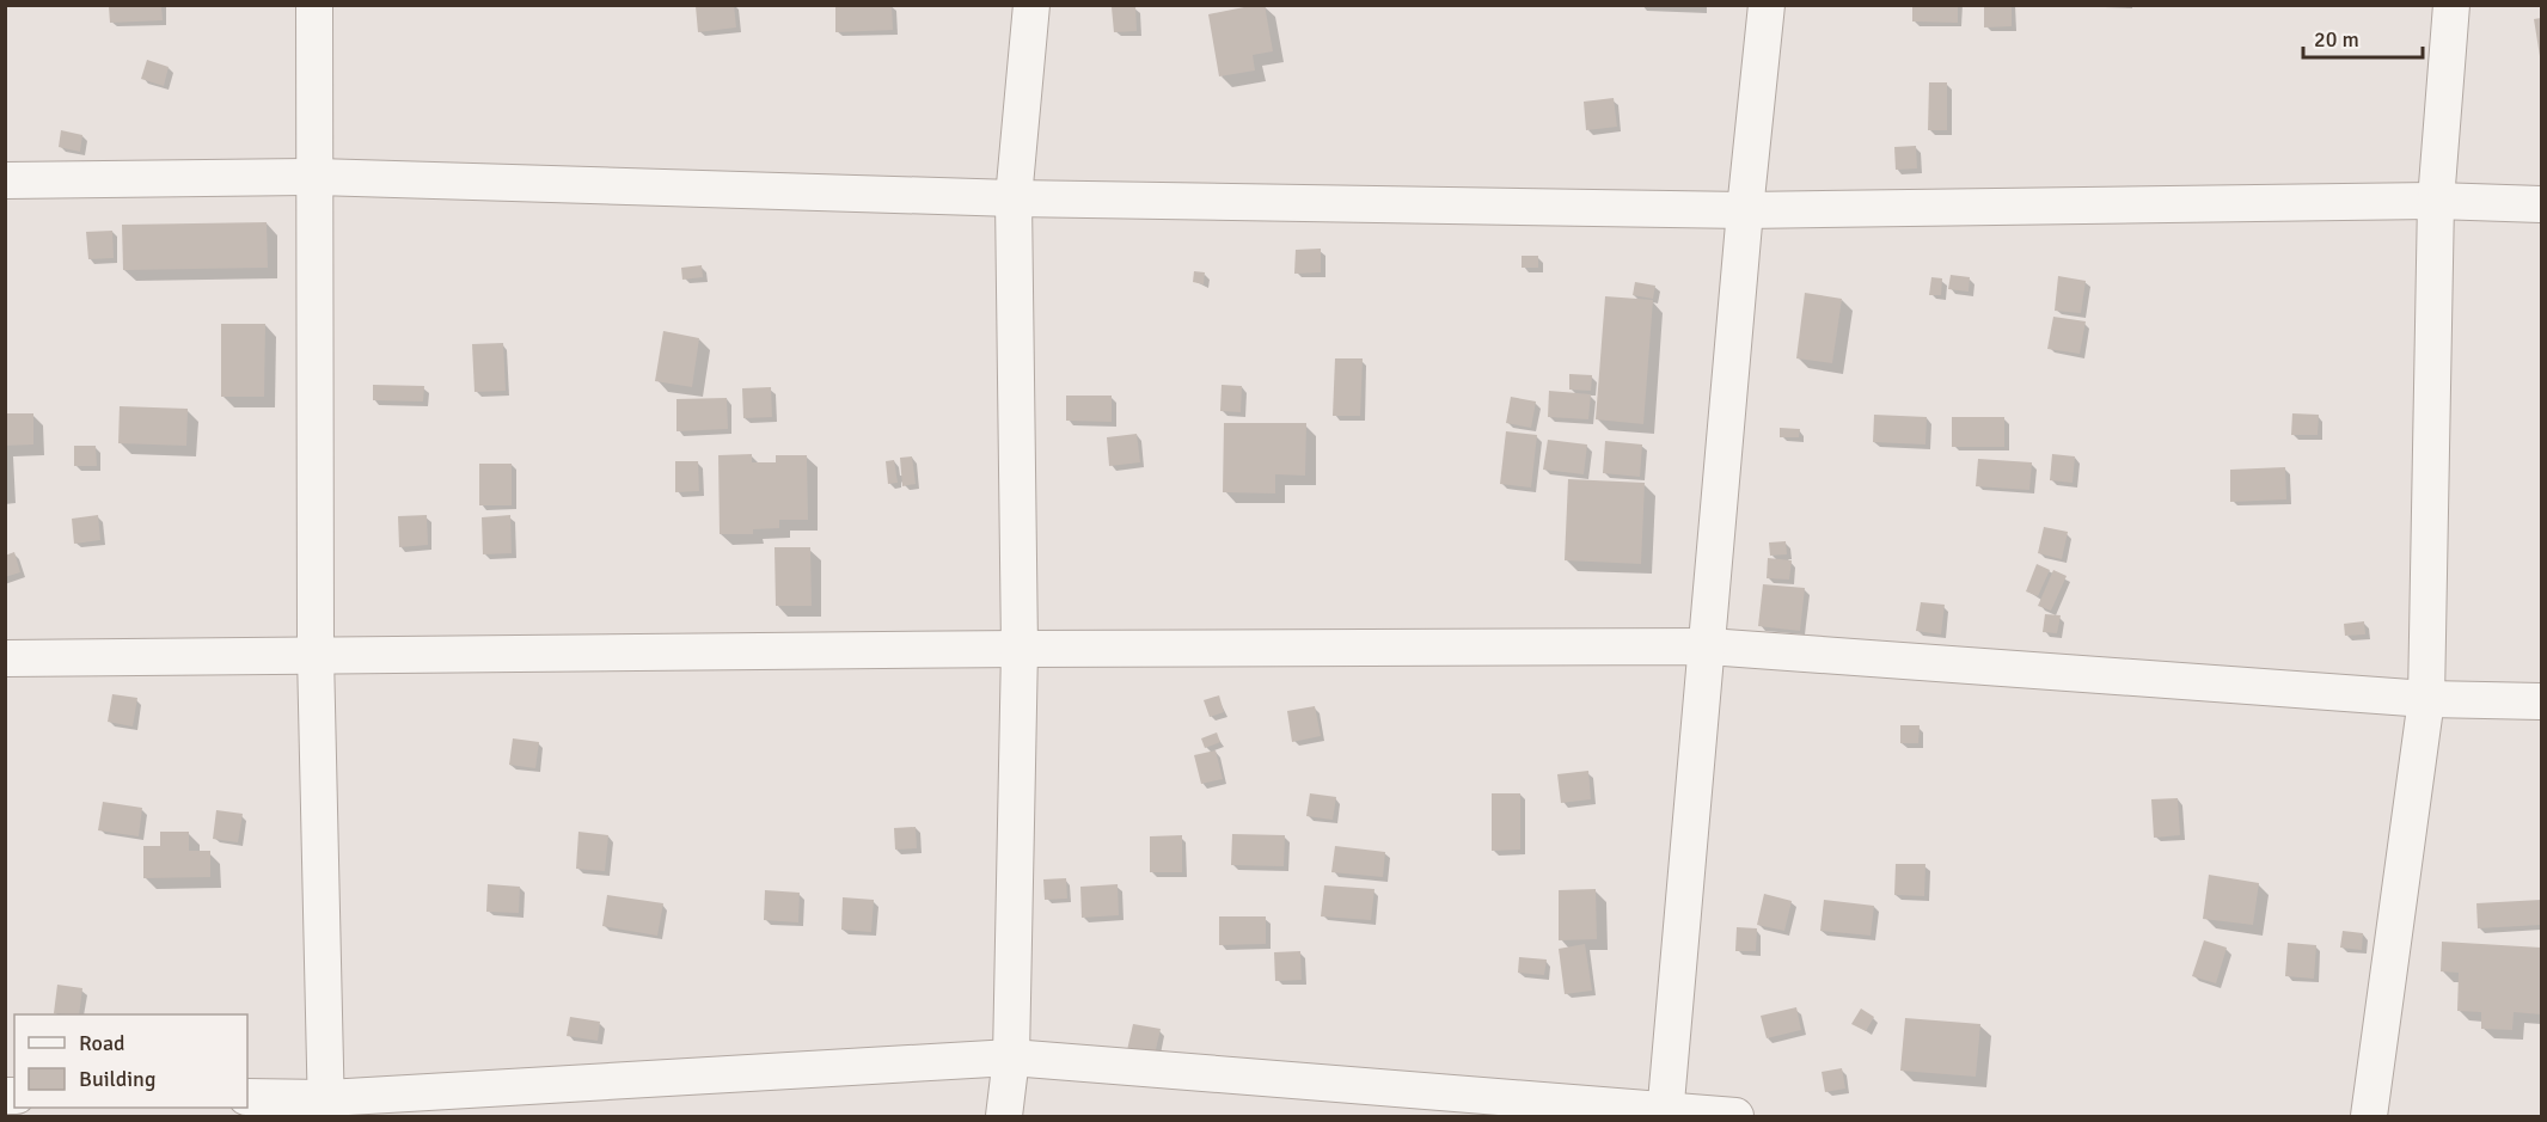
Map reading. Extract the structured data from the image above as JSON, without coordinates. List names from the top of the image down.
{
  "legend": ["Road", "Building"],
  "scale_bar": "20 m"
}
